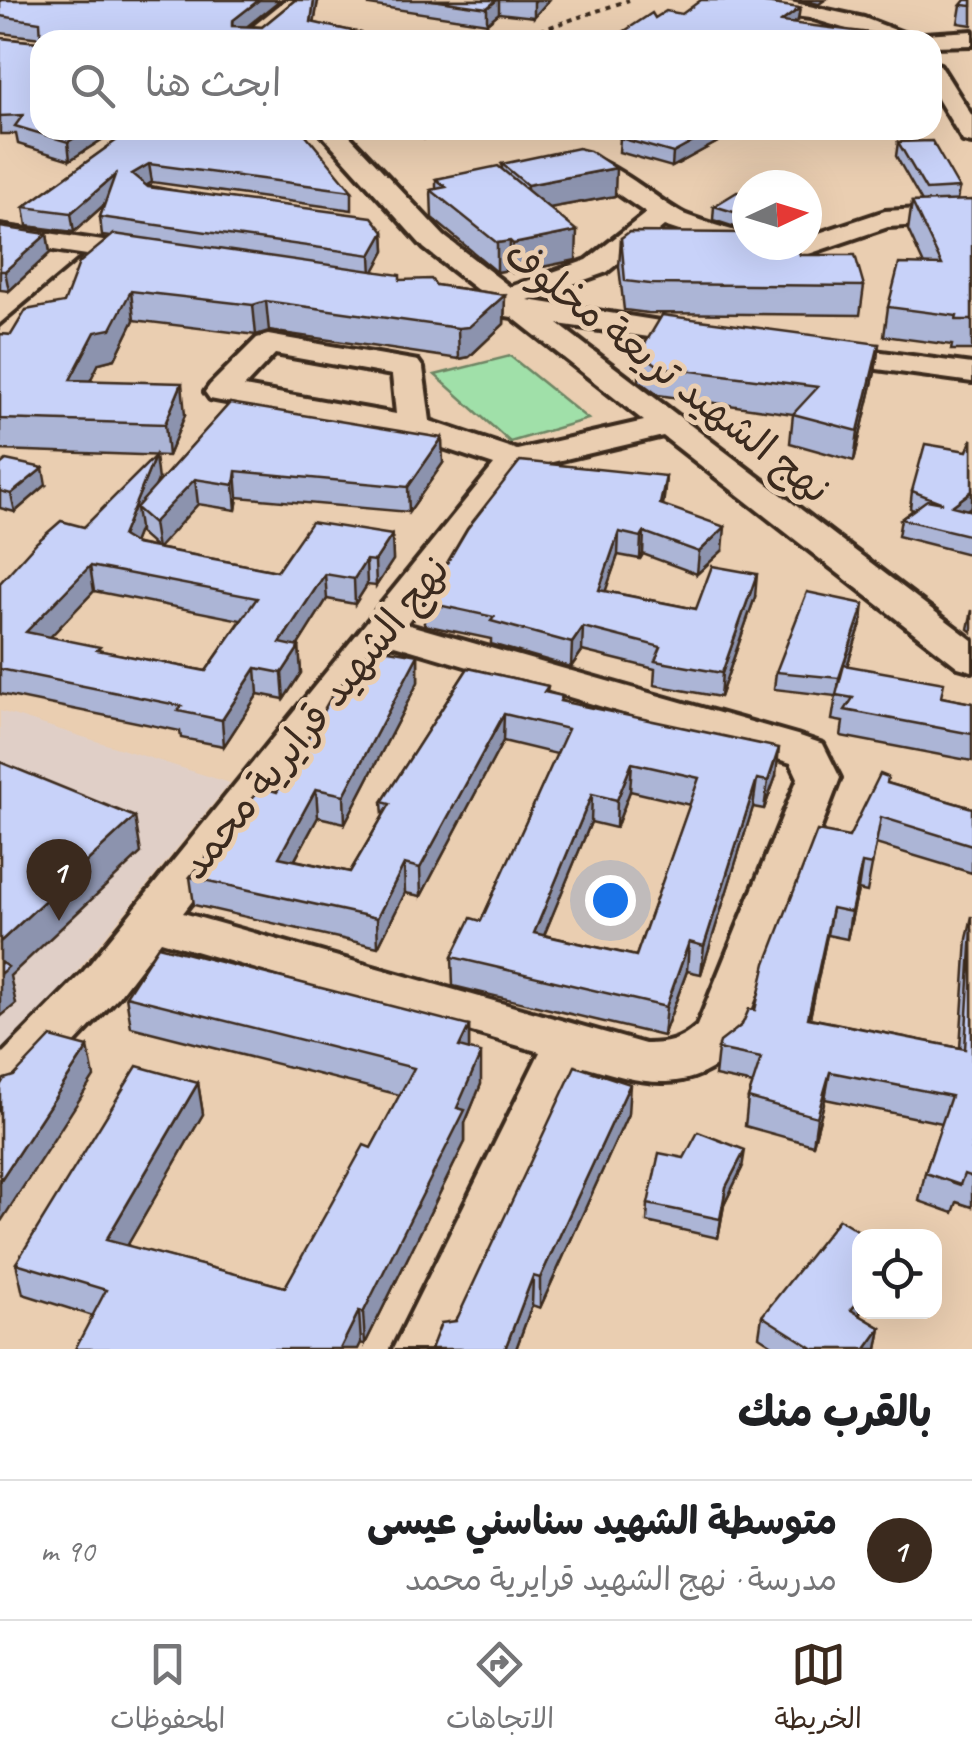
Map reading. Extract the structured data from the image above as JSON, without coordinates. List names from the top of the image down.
{
  "streets": {
    "street": ["نهج الشهيد تريعة مخلوف", "نهج الشهيد قرايرية محمد"]
  },
  "north": "right",
  "page": {
    "search": "ابحث هنا",
    "pins": "1",
    "heading": "بالقرب منك",
    "list": [
      {
        "mark": "1",
        "name": "متوسطة الشهيد سناسني عيسى",
        "note": "مدرسة · نهج الشهيد قرايرية محمد",
        "value": "90 m"
      }
    ],
    "nav": ["الخريطة", "الاتجاهات", "المحفوظات"]
  }
}
